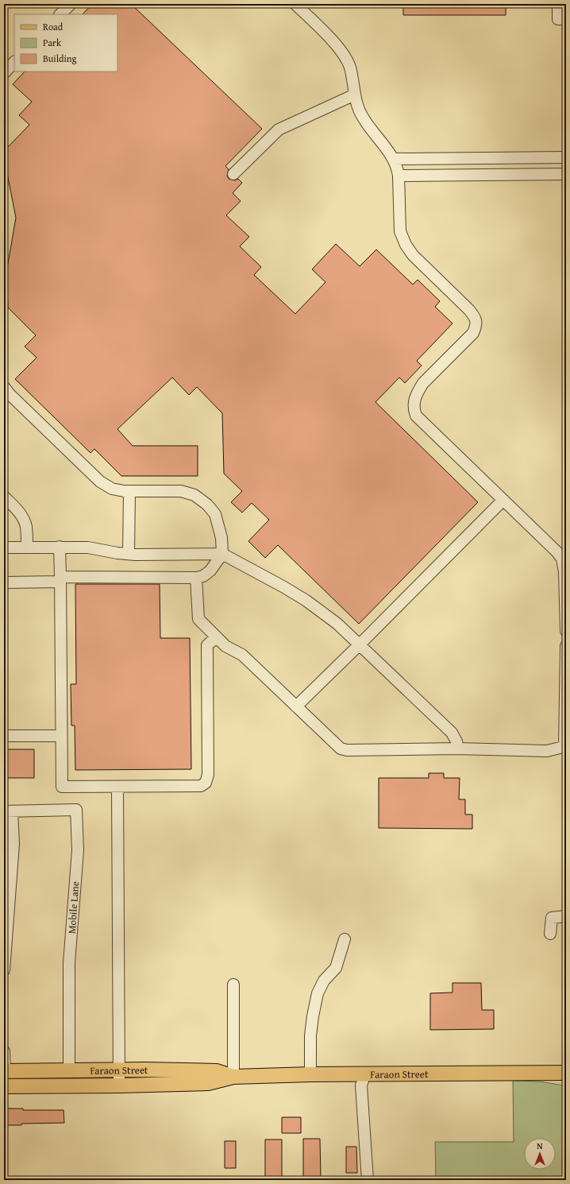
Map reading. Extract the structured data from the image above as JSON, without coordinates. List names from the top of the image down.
{
  "streets": {
    "main road": ["Faraon Street"],
    "street": ["Mobile Lane"]
  },
  "crossings": [
    ["Mobile Lane", "Faraon Street"]
  ],
  "legend": ["Road", "Park", "Building"],
  "north": "top"
}
